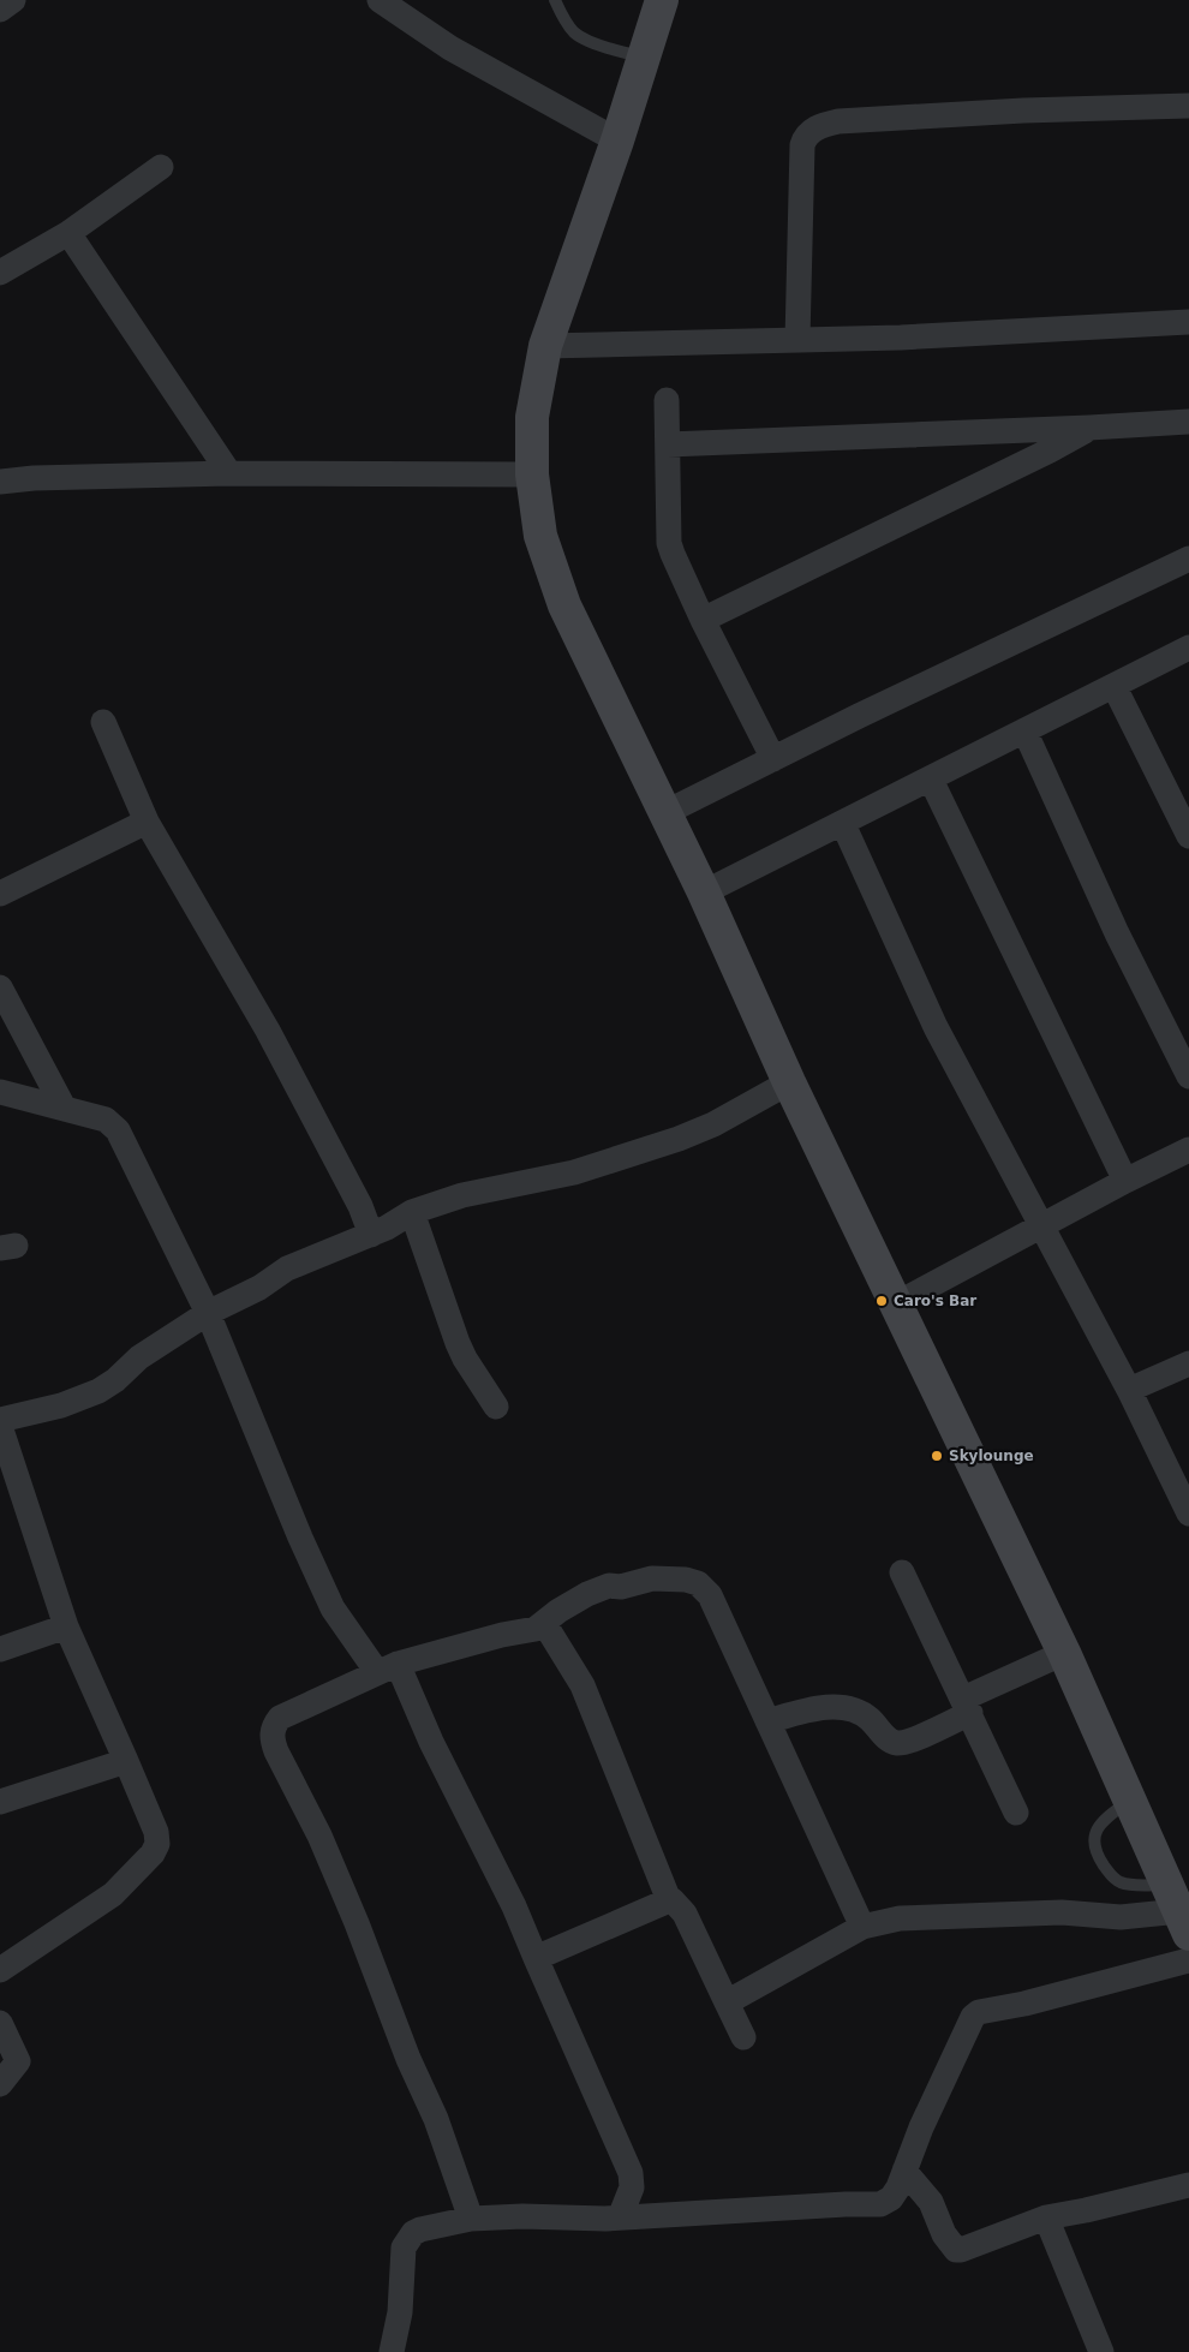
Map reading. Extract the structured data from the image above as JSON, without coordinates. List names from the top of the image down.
{
  "places": ["Caro's Bar", "Skylounge"]
}
